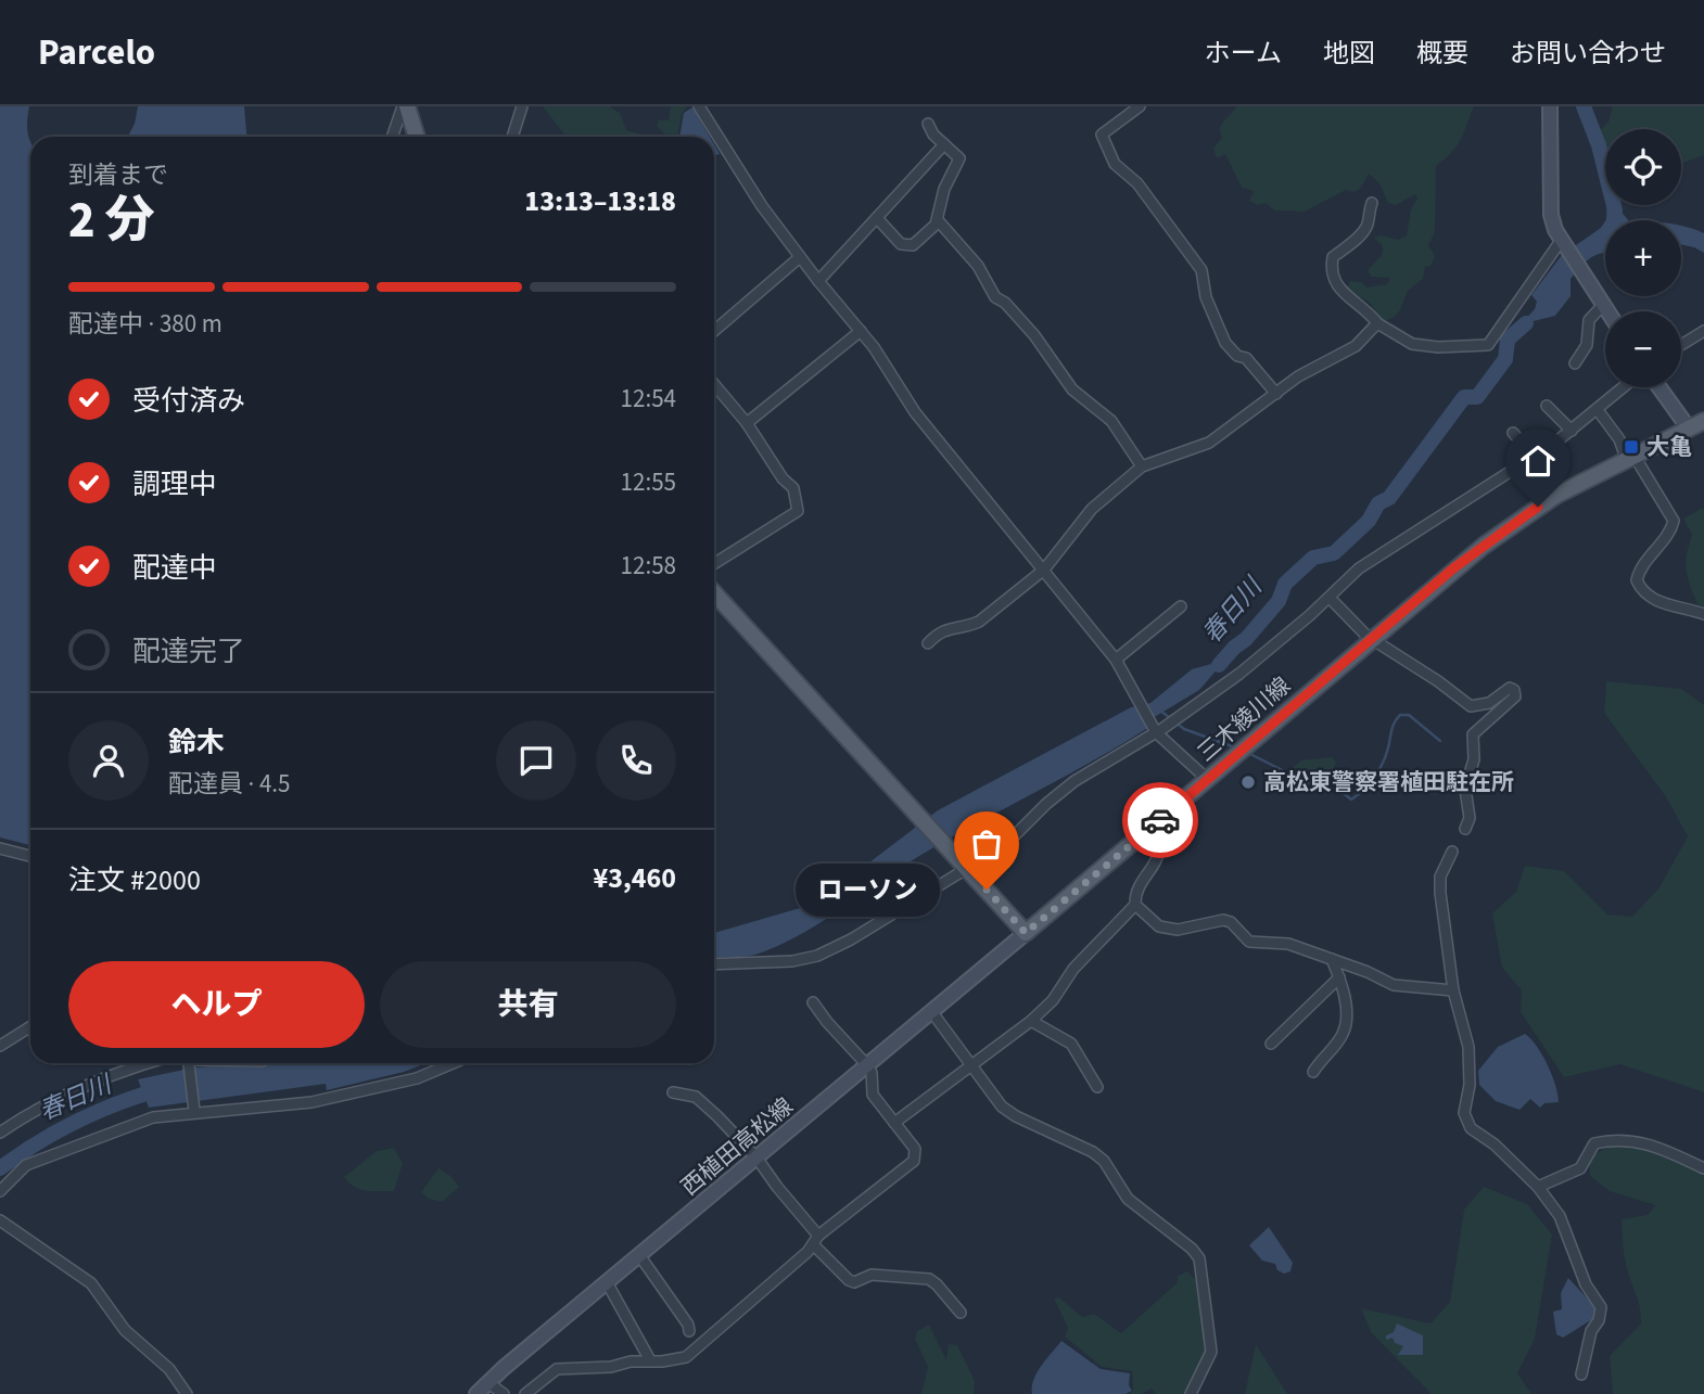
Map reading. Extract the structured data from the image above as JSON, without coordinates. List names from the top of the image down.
{
  "streets": {
    "main road": ["三木綾川線", "西植田高松線"]
  },
  "crossings": [
    ["三木綾川線", "西植田高松線"]
  ],
  "water": ["春日川"],
  "places": {
    "transit": ["大亀"],
    "other": ["高松東警察署植田駐在所", "ローソン"]
  },
  "page": {
    "header": "Parcelo",
    "nav": [
      "ホーム",
      "地図",
      "概要",
      "お問い合わせ"
    ],
    "map_buttons": ["+", "−"],
    "heading": ["2 分", "到着まで", "13:13–13:18"],
    "panel": [
      "鈴木",
      "配達員 · 4.5",
      "注文 #2000",
      "¥3,460"
    ],
    "bar": "配達中 · 380 m",
    "list": [
      ["受付済み", "12:54"],
      ["調理中", "12:55"],
      ["配達中", "12:58"],
      "配達完了"
    ],
    "bubble": "ローソン",
    "buttons": ["ヘルプ", "共有"]
  }
}
